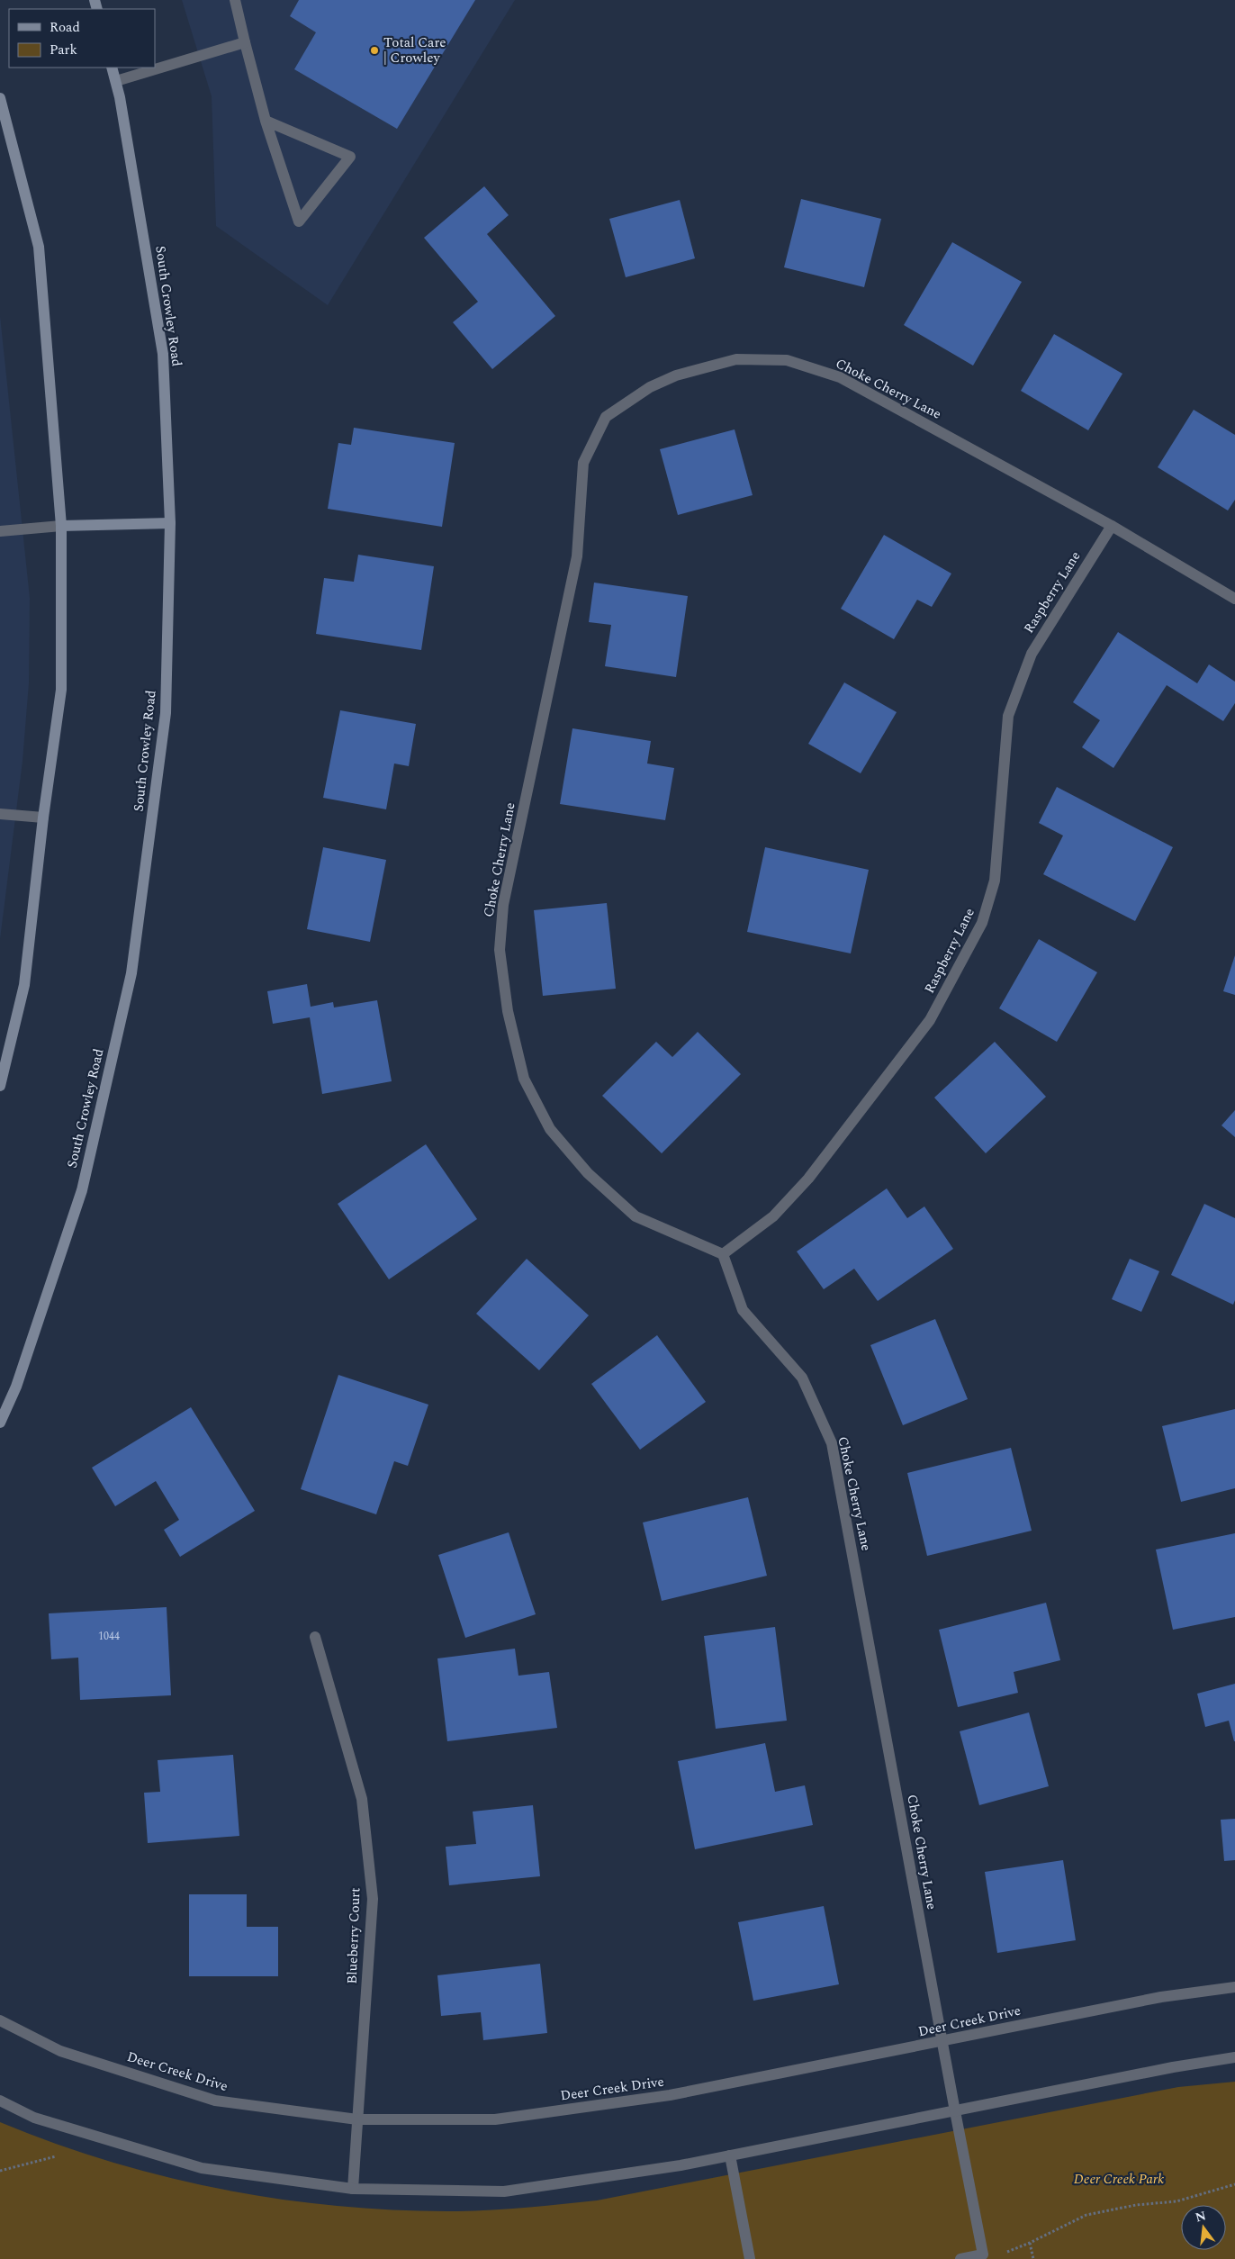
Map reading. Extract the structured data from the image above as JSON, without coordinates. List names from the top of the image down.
{
  "streets": {
    "main road": ["South Crowley Road"],
    "street": [
      "Choke Cherry Lane",
      "Raspberry Lane",
      "Blueberry Court",
      "Deer Creek Drive"
    ]
  },
  "crossings": [
    ["Choke Cherry Lane", "Raspberry Lane"],
    ["Choke Cherry Lane", "Deer Creek Drive"],
    ["Blueberry Court", "Deer Creek Drive"]
  ],
  "parks": ["Deer Creek Park"],
  "places": ["Total Care | Crowley"],
  "house_numbers": ["1044"],
  "legend": ["Road", "Park"],
  "north": "top"
}
